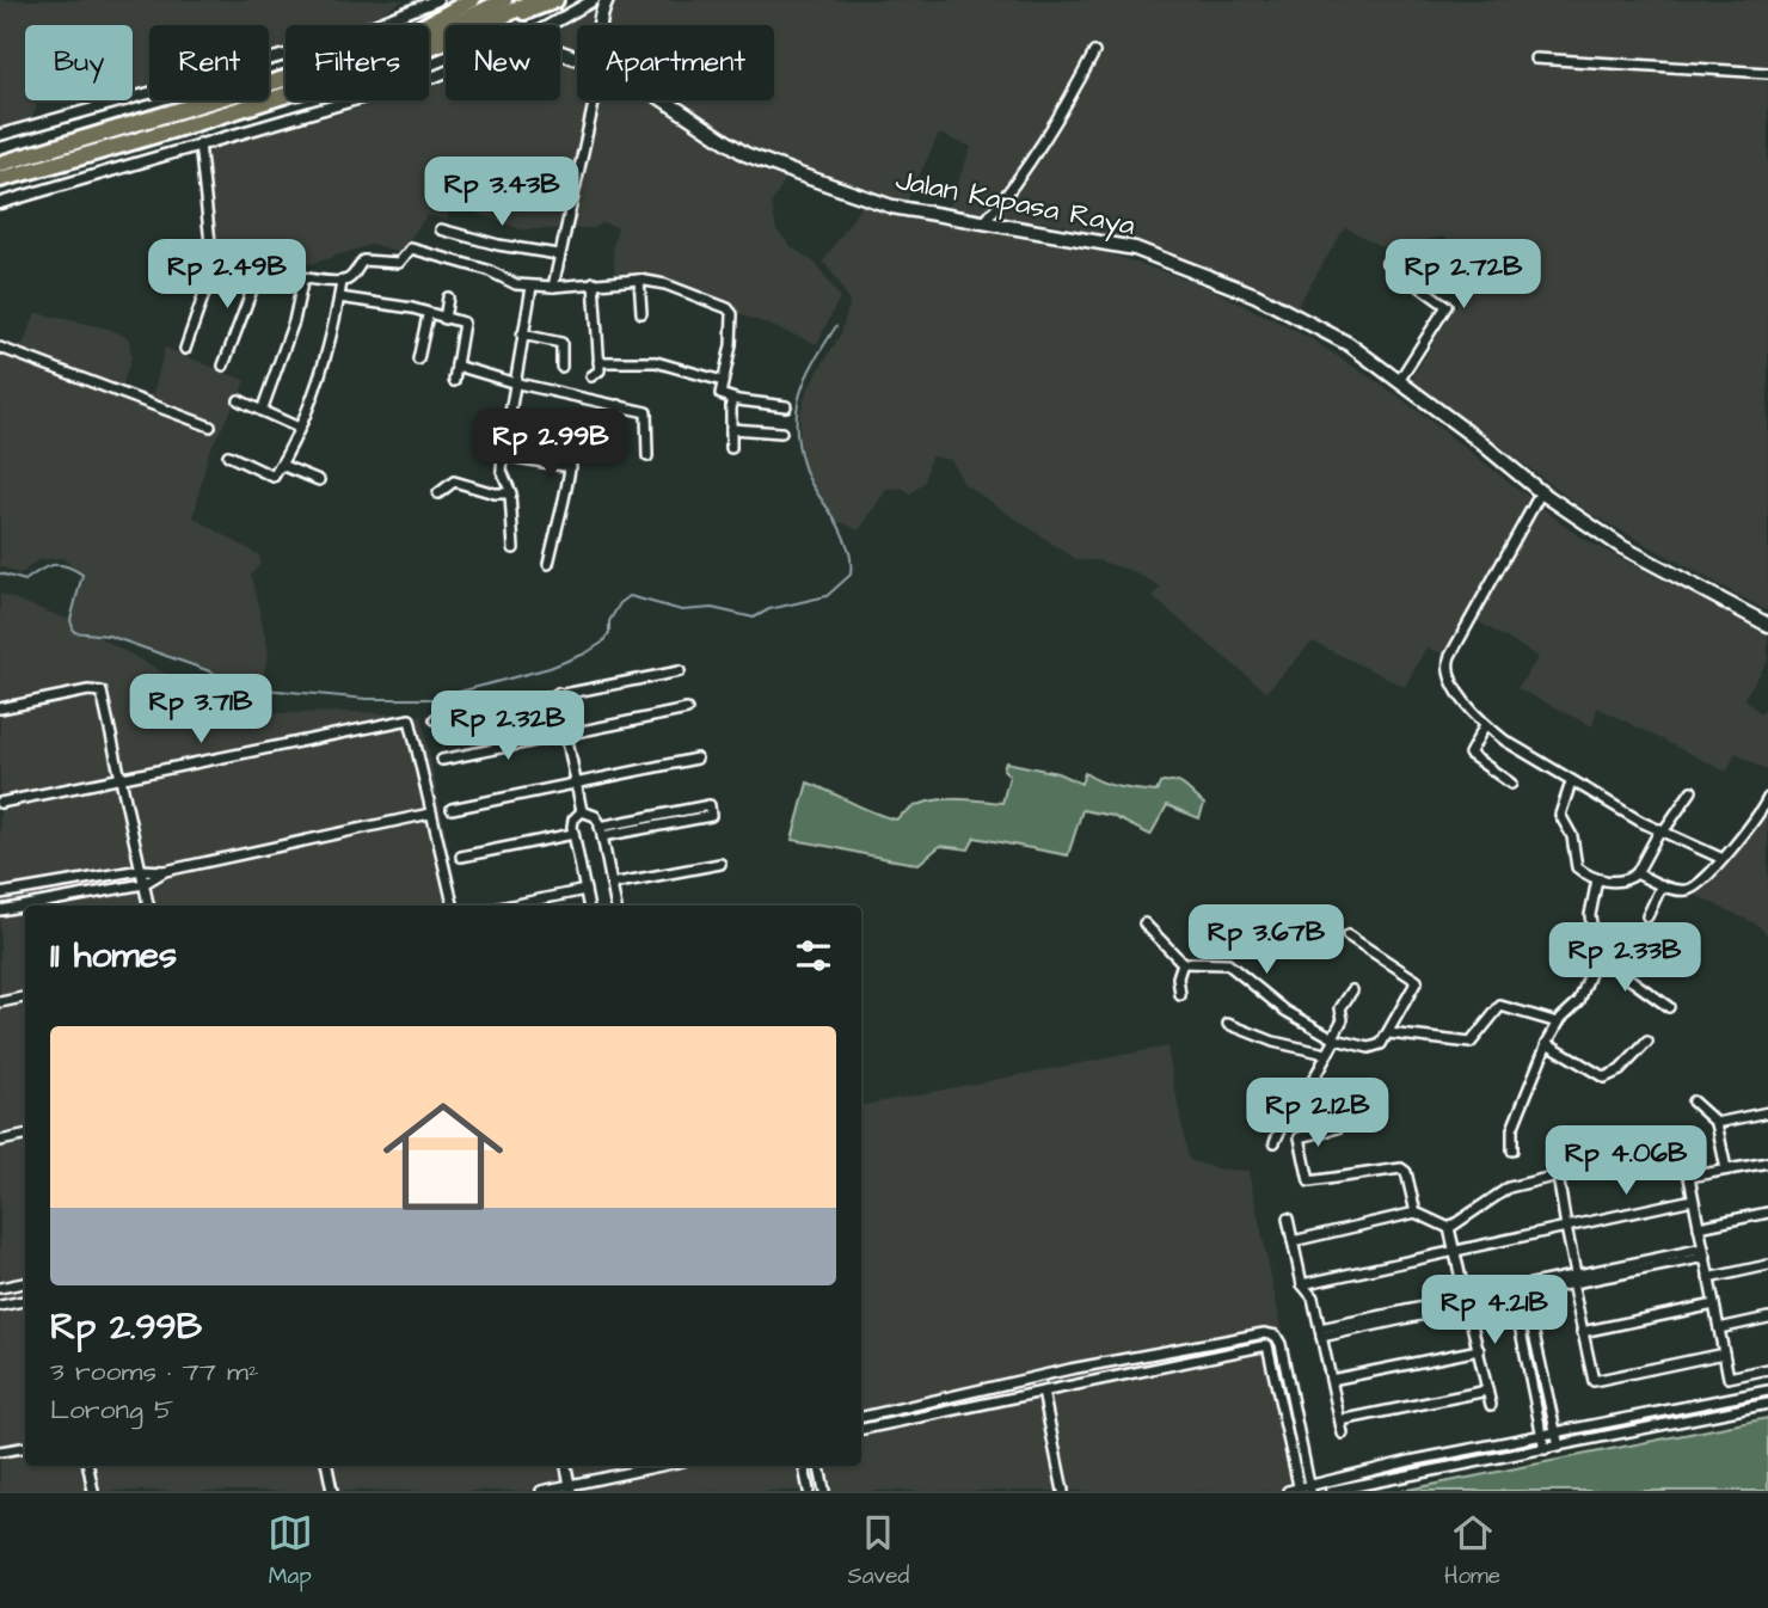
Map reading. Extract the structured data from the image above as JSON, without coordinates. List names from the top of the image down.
{
  "streets": {
    "main road": ["Jalan Kapasa Raya"]
  },
  "page": {
    "chip": [
      "Buy",
      "Rent",
      "Filters",
      "New",
      "Apartment"
    ],
    "price": [
      "Rp 3.43B",
      "Rp 2.49B",
      "Rp 2.72B",
      "Rp 2.99B",
      "Rp 3.71B",
      "Rp 2.32B",
      "Rp 3.67B",
      "Rp 2.33B",
      "Rp 2.12B",
      "Rp 4.06B",
      "Rp 4.21B"
    ],
    "heading": "11 homes",
    "list": [
      {
        "name": "Rp 2.99B",
        "note": "3 rooms · 77 m² · Lorong 5"
      }
    ],
    "tabs": ["Map", "Saved", "Home"]
  }
}
